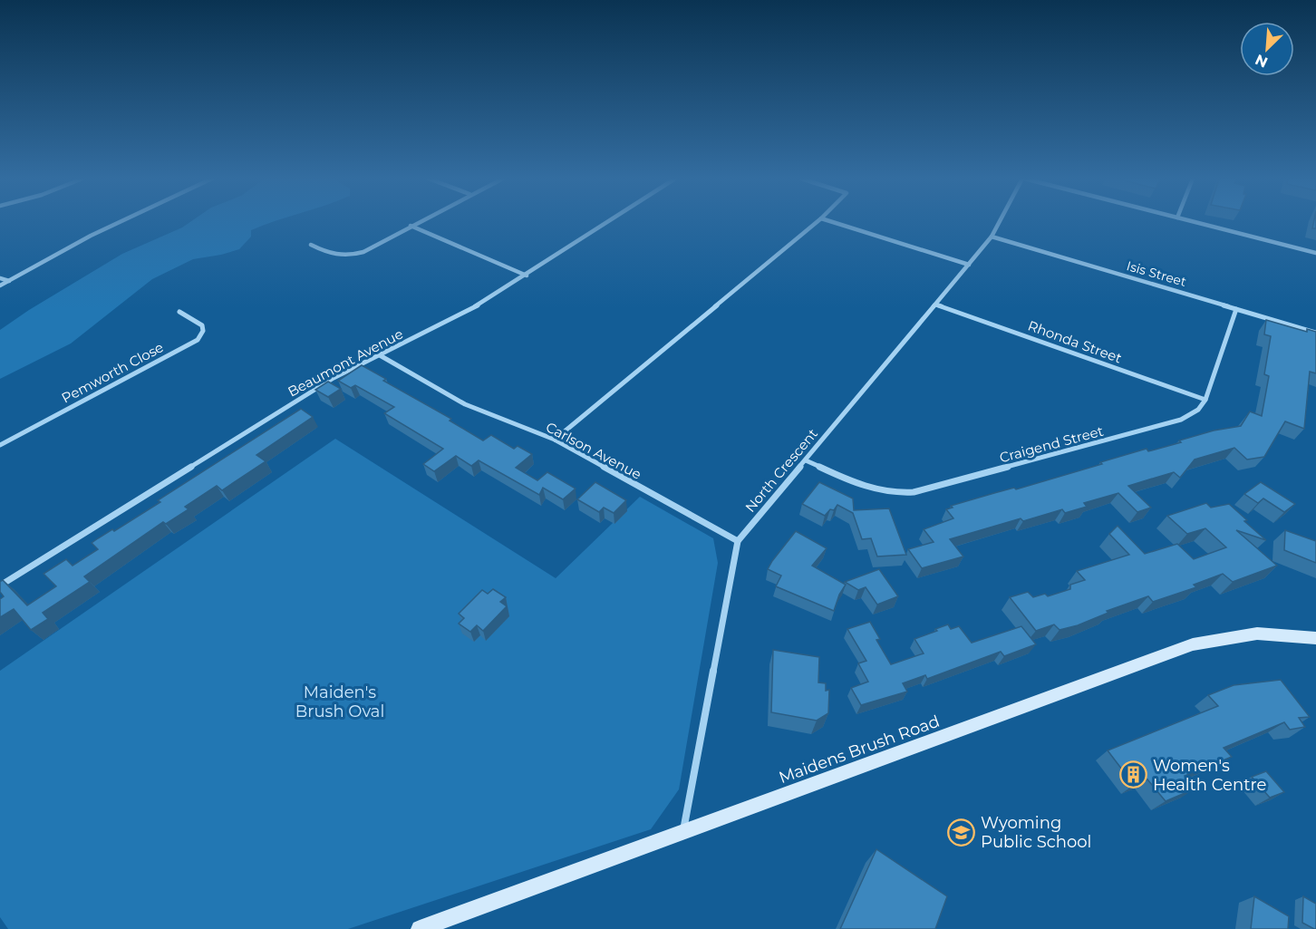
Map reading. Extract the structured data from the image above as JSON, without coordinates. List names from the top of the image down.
{
  "streets": {
    "street": [
      "Isis Street",
      "Rhonda Street",
      "Beaumont Avenue",
      "Pemworth Close",
      "Craigend Street",
      "Carlson Avenue",
      "North Crescent",
      "Maidens Brush Road"
    ]
  },
  "crossings": [
    ["Isis Street", "Craigend Street"],
    ["Isis Street", "North Crescent"],
    ["Rhonda Street", "Craigend Street"],
    ["Rhonda Street", "North Crescent"],
    ["Beaumont Avenue", "Carlson Avenue"],
    ["Craigend Street", "North Crescent"],
    ["Carlson Avenue", "North Crescent"],
    ["North Crescent", "Maidens Brush Road"]
  ],
  "parks": ["Maiden's Brush Oval"],
  "places": {
    "building": ["Women's Health Centre"],
    "school or university": ["Wyoming Public School"]
  },
  "north": "bottom left"
}
